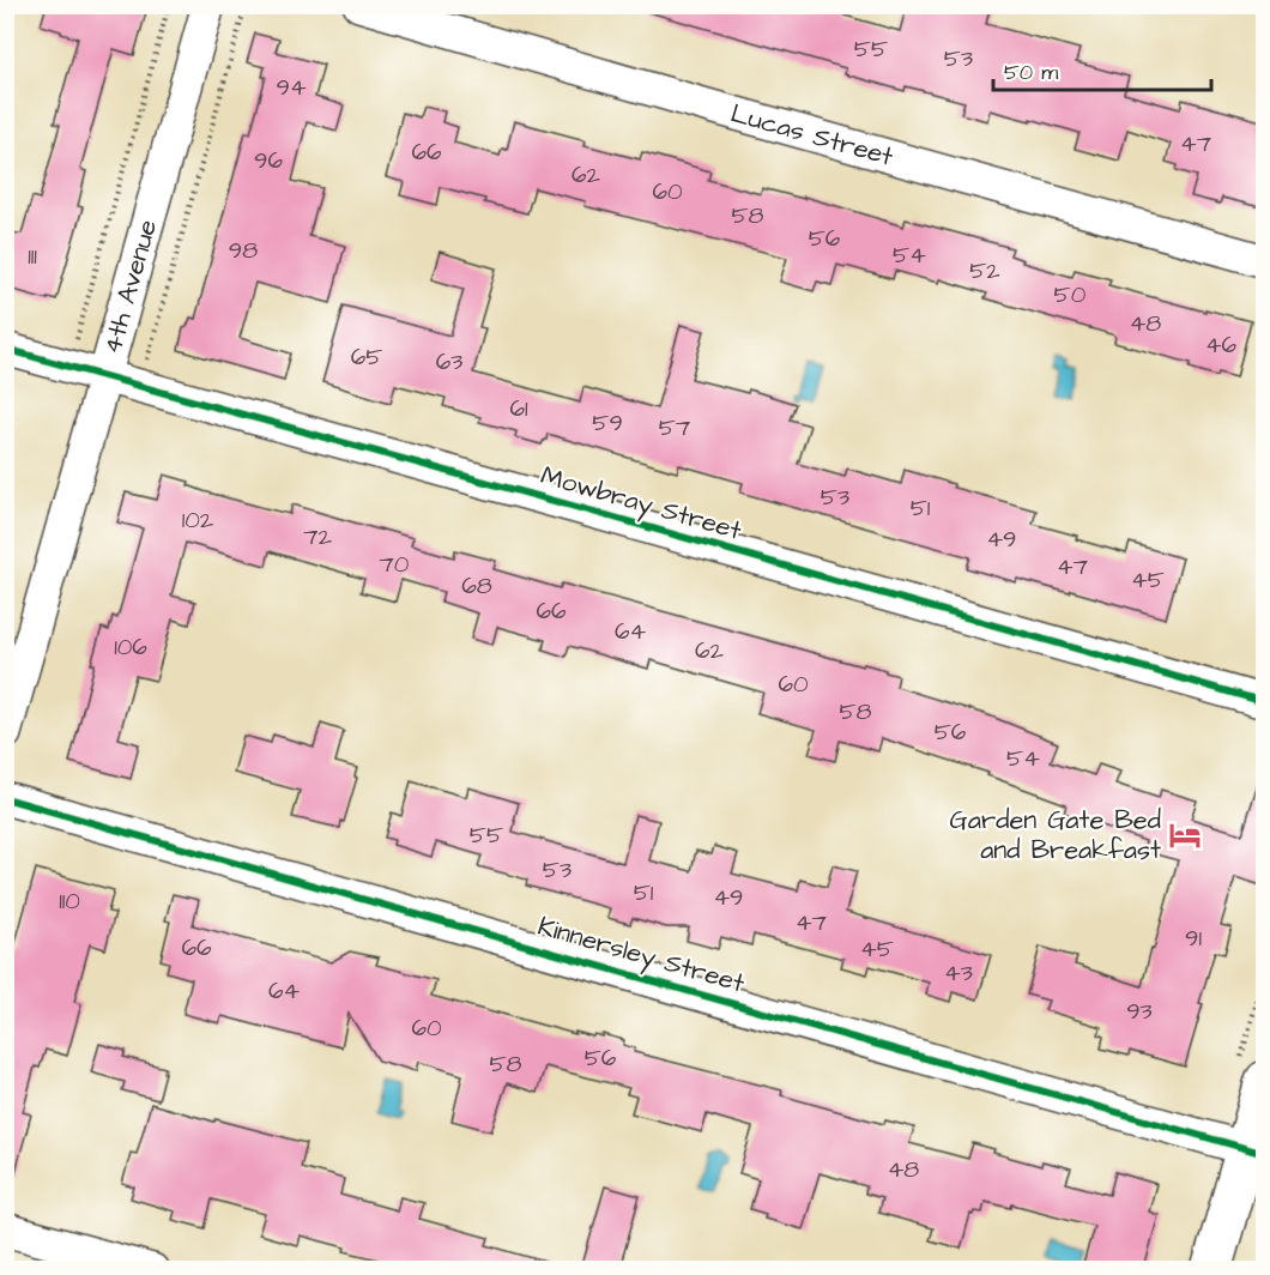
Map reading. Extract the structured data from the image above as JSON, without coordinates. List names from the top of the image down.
{
  "streets": {
    "street": [
      "Lucas Street",
      "4th Avenue",
      "Mowbray Street",
      "Kinnersley Street"
    ]
  },
  "crossings": [
    ["4th Avenue", "Mowbray Street"]
  ],
  "places": {
    "hotel": ["Garden Gate Bed and Breakfast"]
  },
  "house_numbers": [
    "55",
    "53",
    "94",
    "47",
    "66",
    "96",
    "62",
    "60",
    "58",
    "56",
    "98",
    "54",
    "111",
    "52",
    "50",
    "48",
    "46",
    "65",
    "63",
    "61",
    "59",
    "57",
    "53",
    "51",
    "102",
    "72",
    "49",
    "70",
    "47",
    "45",
    "68",
    "66",
    "64",
    "106",
    "62",
    "60",
    "58",
    "56",
    "54",
    "55",
    "53",
    "51",
    "49",
    "110",
    "47",
    "91",
    "66",
    "45",
    "43",
    "64",
    "93",
    "60",
    "56",
    "58",
    "48"
  ],
  "scale_bar": "50 m"
}
